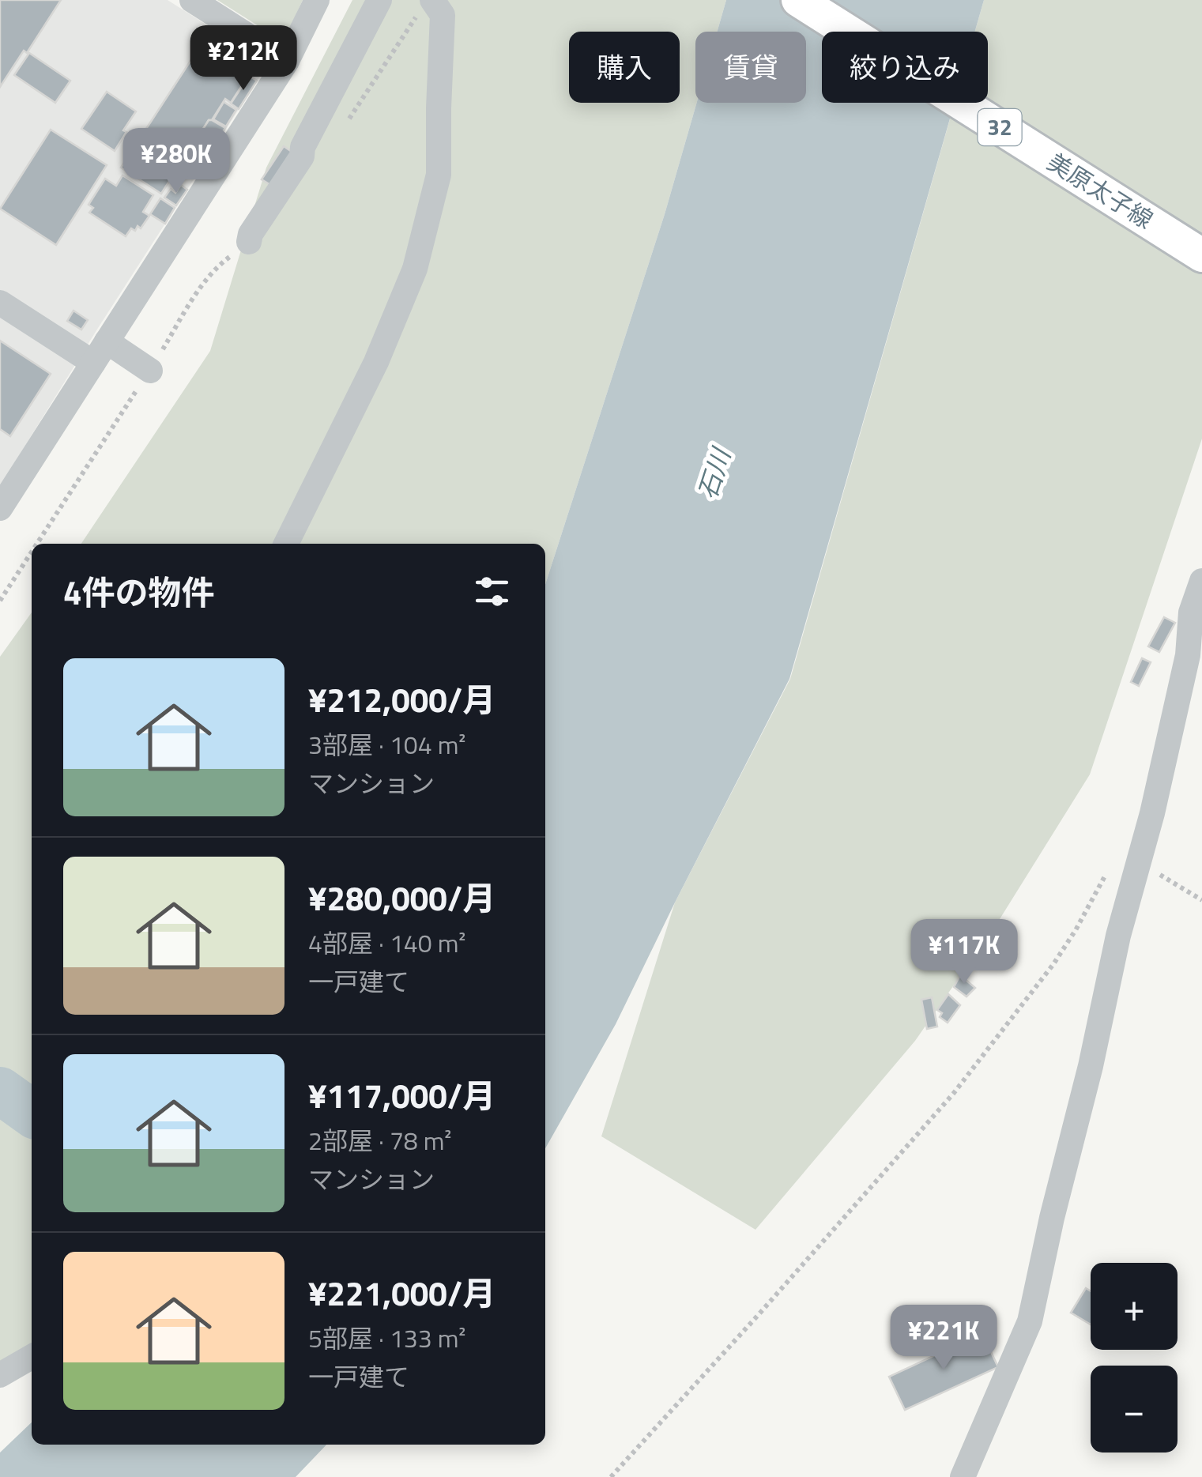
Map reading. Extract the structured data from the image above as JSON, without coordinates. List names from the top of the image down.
{
  "streets": {
    "main road": ["32", "美原太子線"]
  },
  "water": ["石川"],
  "page": {
    "price": [
      "¥212K",
      "¥280K",
      "¥117K",
      "¥221K"
    ],
    "chip": ["購入", "賃貸", "絞り込み"],
    "heading": "4件の物件",
    "list": [
      {
        "name": "¥212,000/月",
        "note": "3部屋 · 104 m² · マンション"
      },
      {
        "name": "¥280,000/月",
        "note": "4部屋 · 140 m² · 一戸建て"
      },
      {
        "name": "¥117,000/月",
        "note": "2部屋 · 78 m² · マンション"
      },
      {
        "name": "¥221,000/月",
        "note": "5部屋 · 133 m² · 一戸建て"
      }
    ],
    "map_buttons": ["+", "−"]
  }
}
